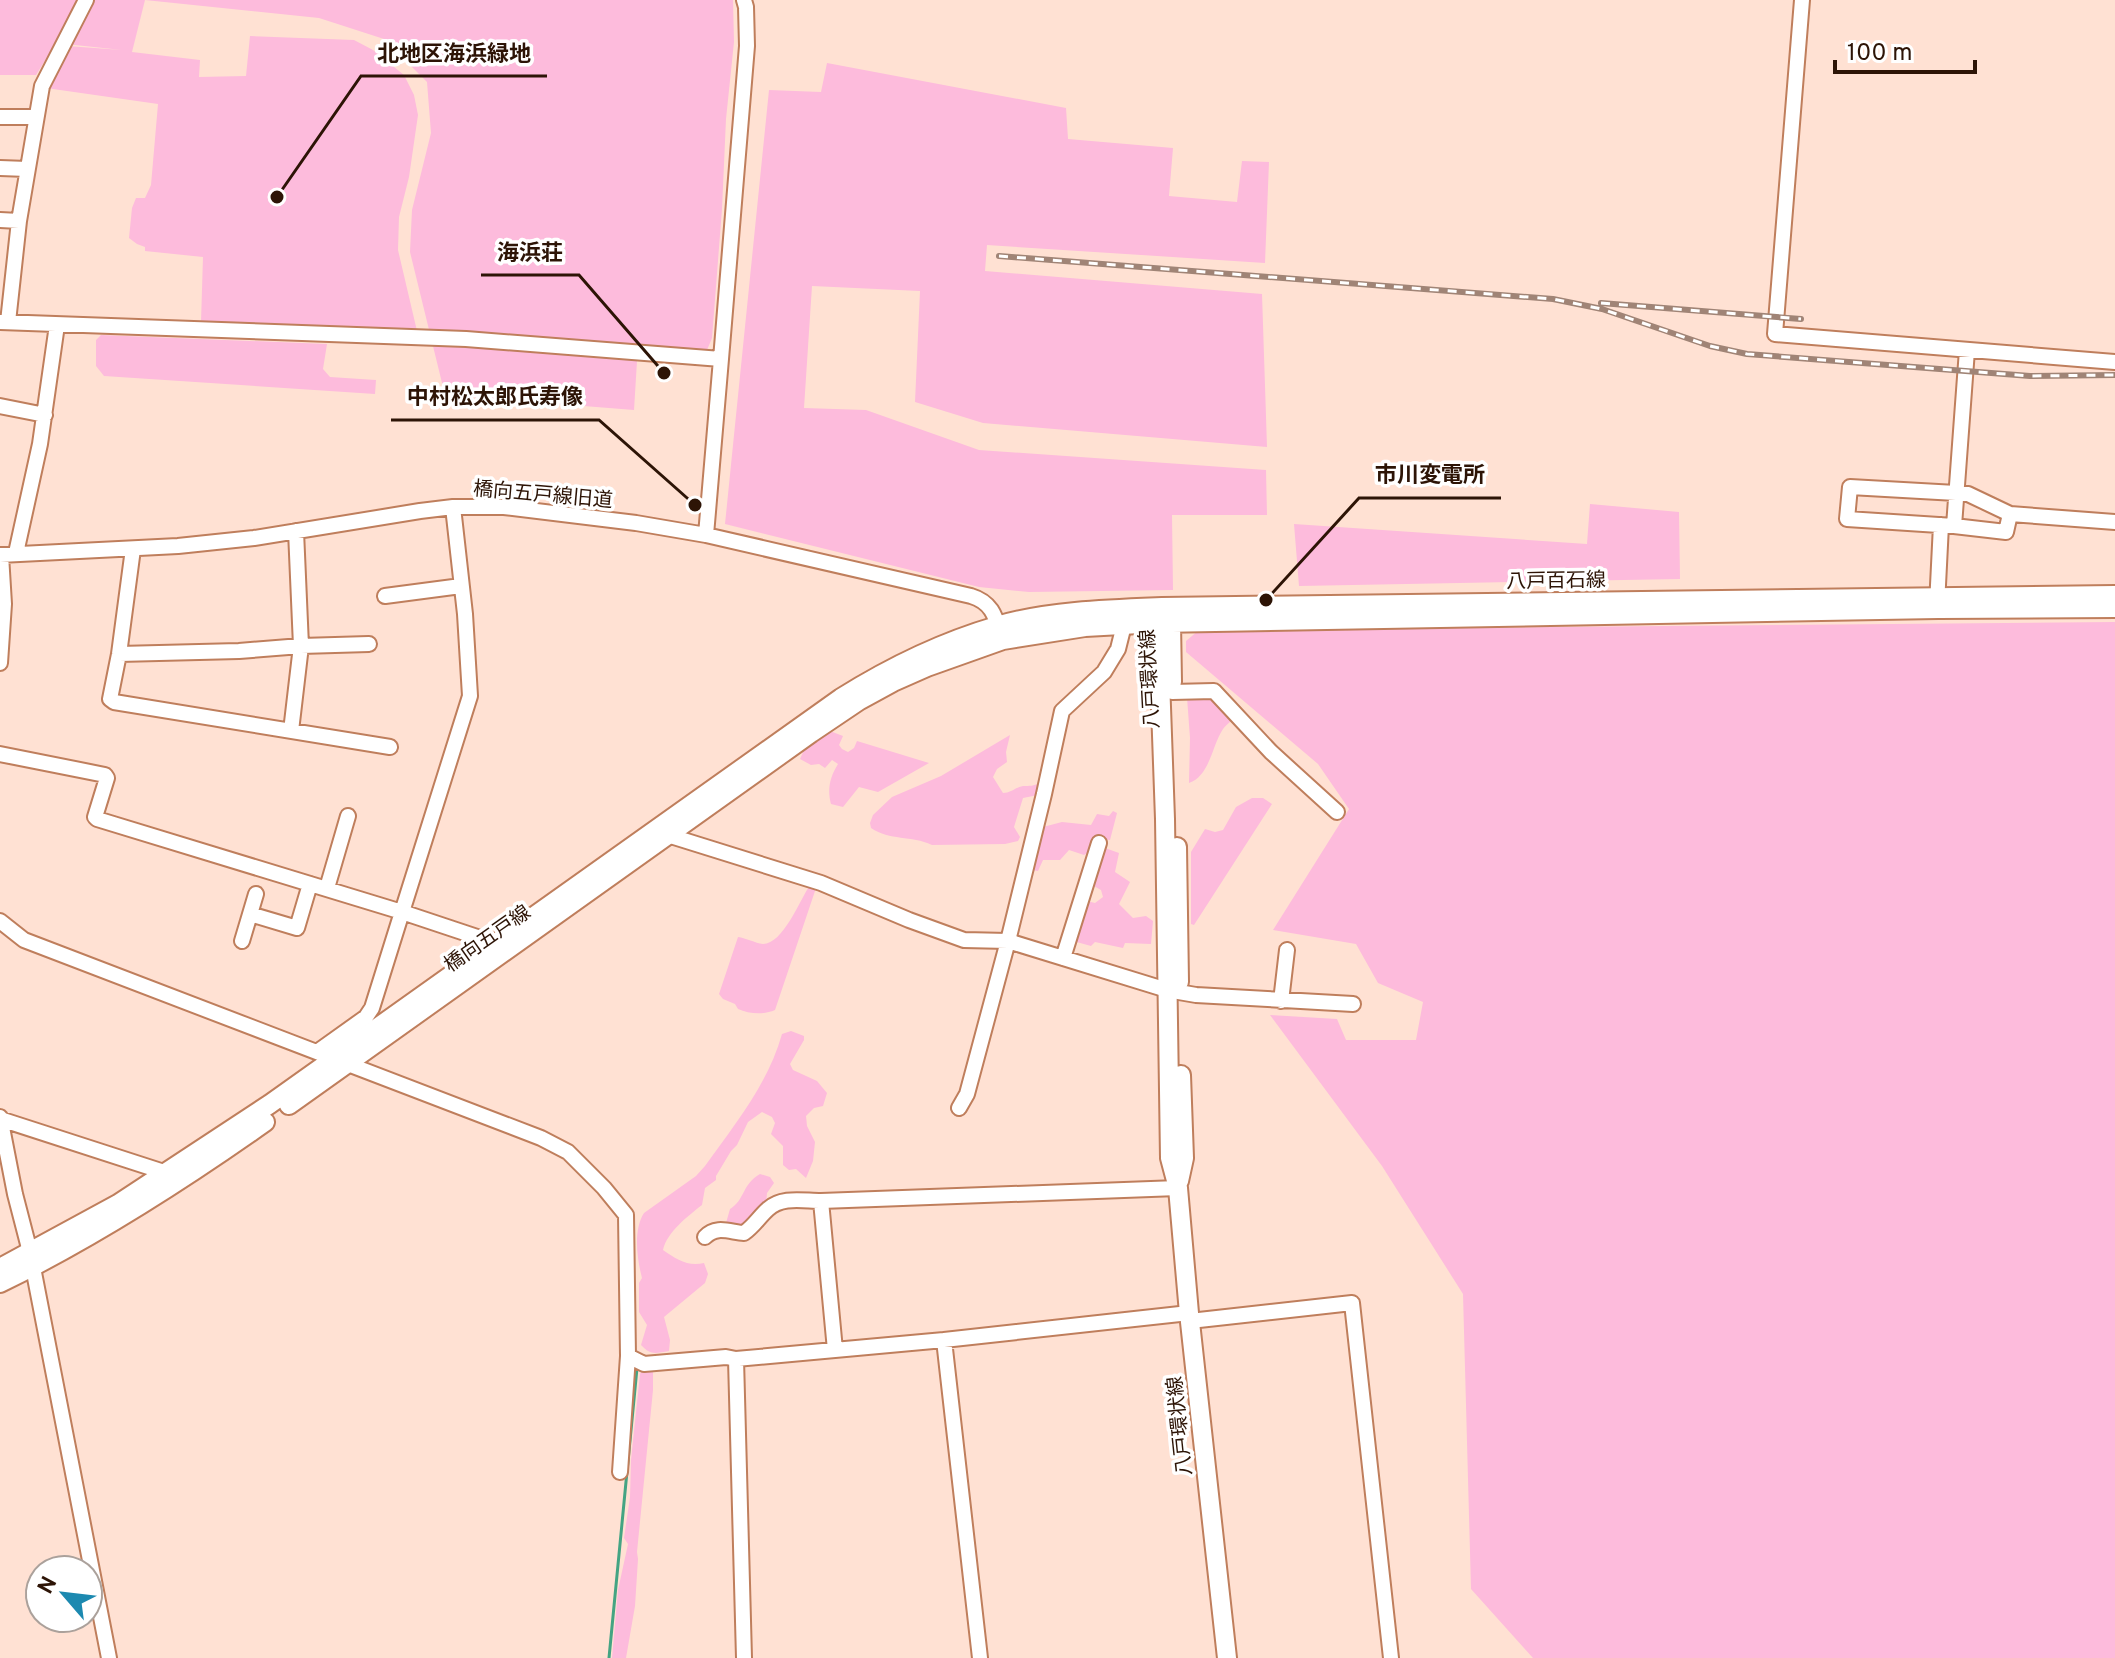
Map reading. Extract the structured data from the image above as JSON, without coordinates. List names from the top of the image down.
{
  "streets": {
    "main road": ["八戸百石線", "八戸環状線", "橋向五戸線"],
    "street": ["橋向五戸線旧道"]
  },
  "crossings": [
    ["橋向五戸線旧道", "八戸百石線"],
    ["橋向五戸線旧道", "橋向五戸線"],
    ["八戸百石線", "八戸環状線"],
    ["八戸百石線", "橋向五戸線"]
  ],
  "places": [
    "北地区海浜緑地",
    "海浜荘",
    "中村松太郎氏寿像",
    "市川変電所"
  ],
  "scale_bar": "100 m",
  "north": "top left"
}
